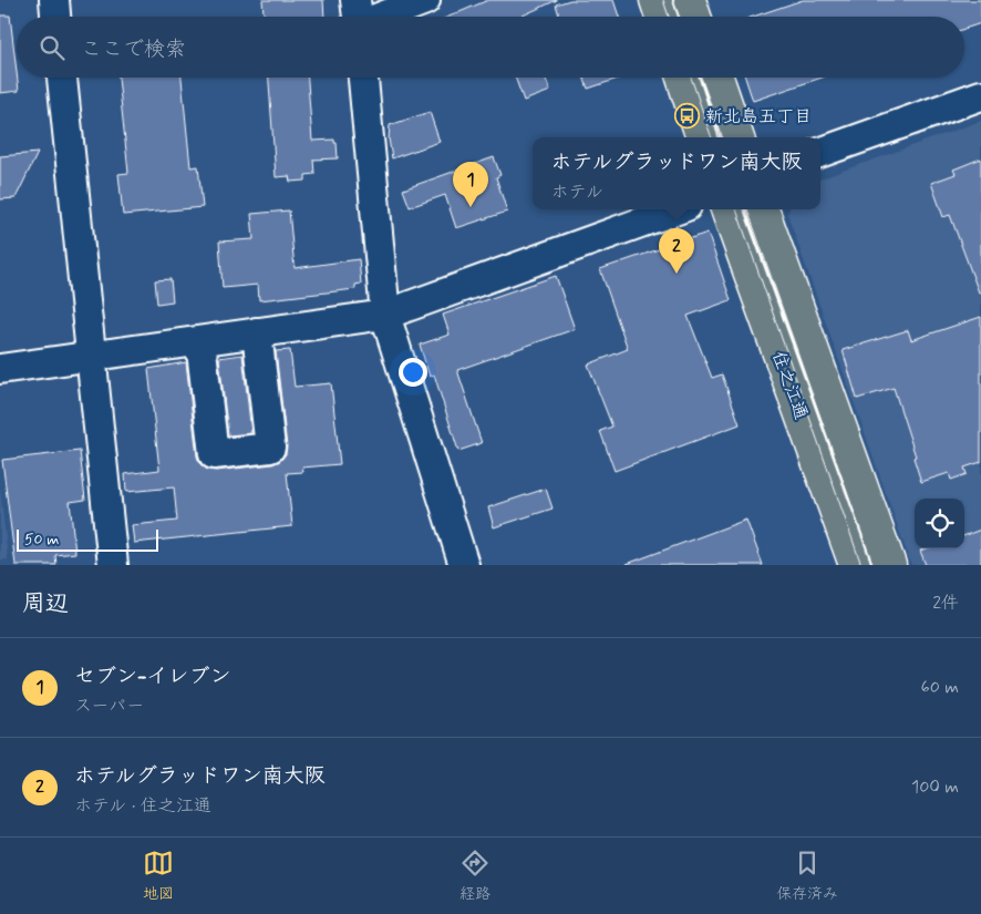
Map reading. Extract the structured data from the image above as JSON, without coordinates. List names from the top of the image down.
{
  "streets": {
    "main road": ["住之江通"]
  },
  "places": {
    "bus stop": ["新北島五丁目"]
  },
  "scale_bar": "50 m",
  "page": {
    "search": "ここで検索",
    "popup": ["ホテルグラッドワン南大阪", "ホテル"],
    "pins": ["1", "2"],
    "scale": "50 m",
    "heading": ["周辺", "2件"],
    "list": [
      {
        "mark": "1",
        "name": "セブン-イレブン",
        "note": "スーパー",
        "value": "60 m"
      },
      {
        "mark": "2",
        "name": "ホテルグラッドワン南大阪",
        "note": "ホテル · 住之江通",
        "value": "100 m"
      }
    ],
    "nav": ["地図", "経路", "保存済み"]
  }
}
